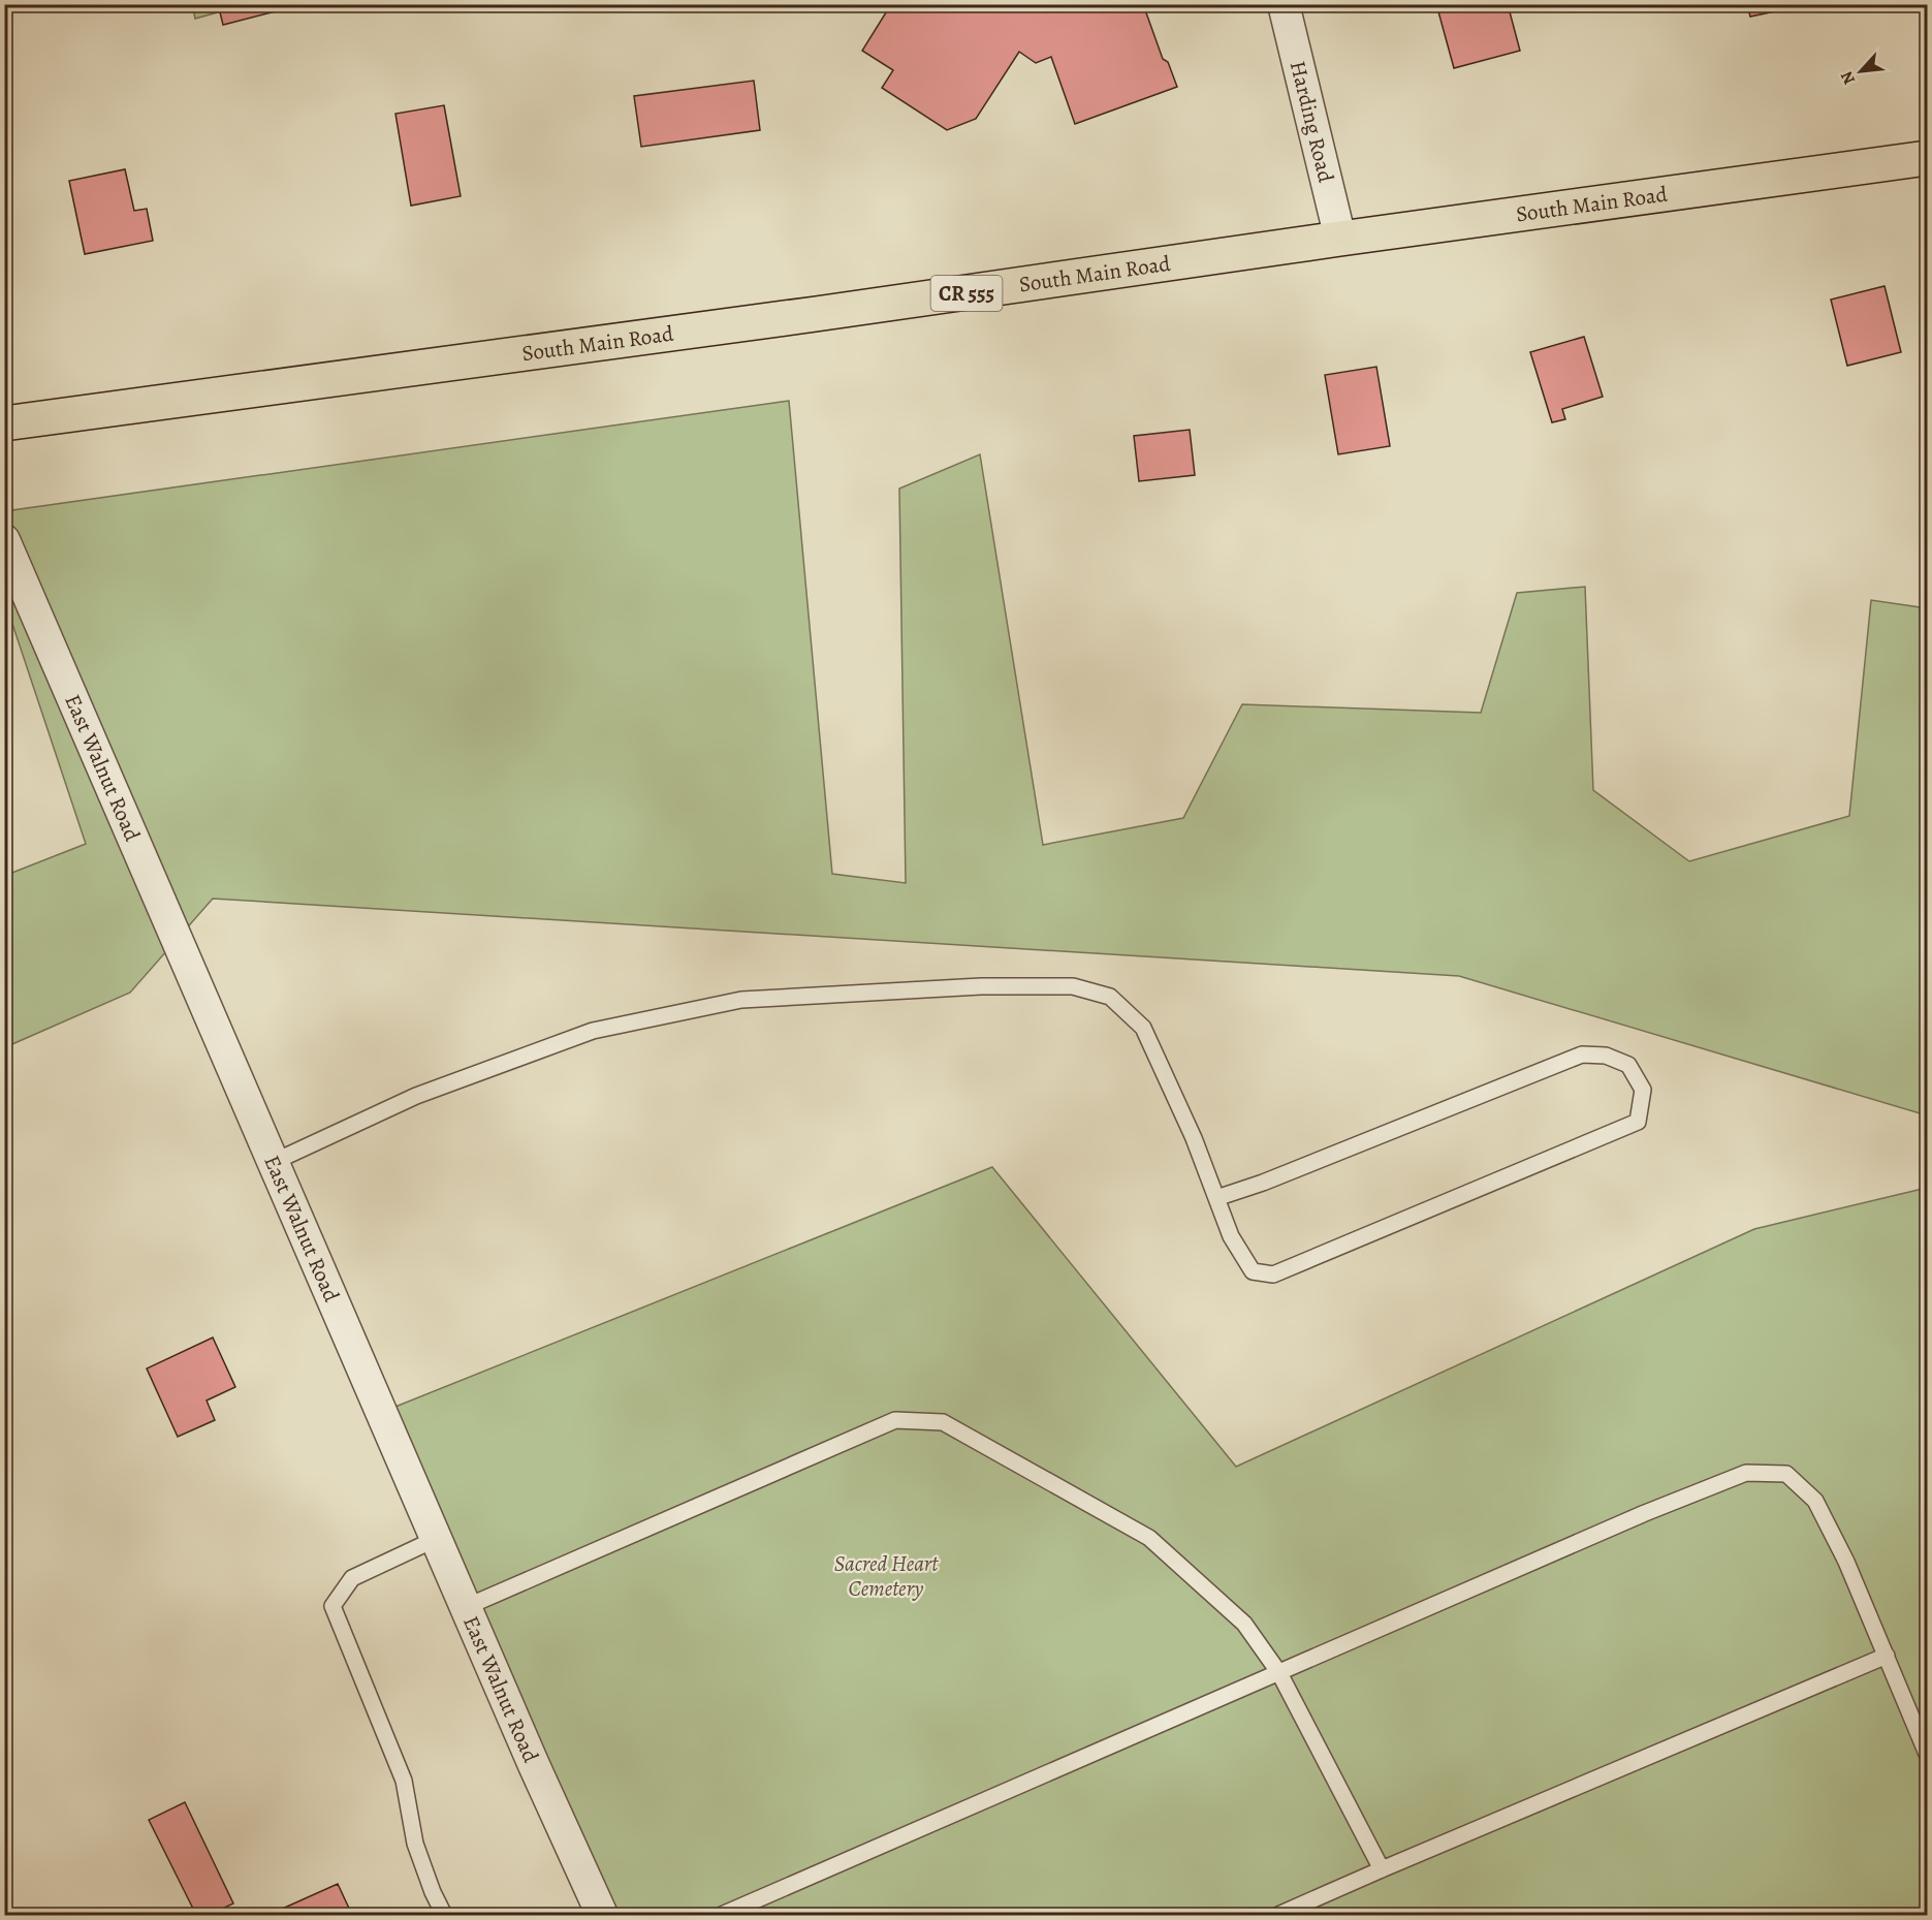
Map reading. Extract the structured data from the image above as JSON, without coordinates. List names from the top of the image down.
{
  "streets": {
    "main road": ["South Main Road", "CR 555"],
    "street": ["Harding Road", "East Walnut Road"]
  },
  "crossings": [
    ["Harding Road", "South Main Road"]
  ],
  "parks": ["Sacred Heart Cemetery"],
  "north": "bottom left"
}
